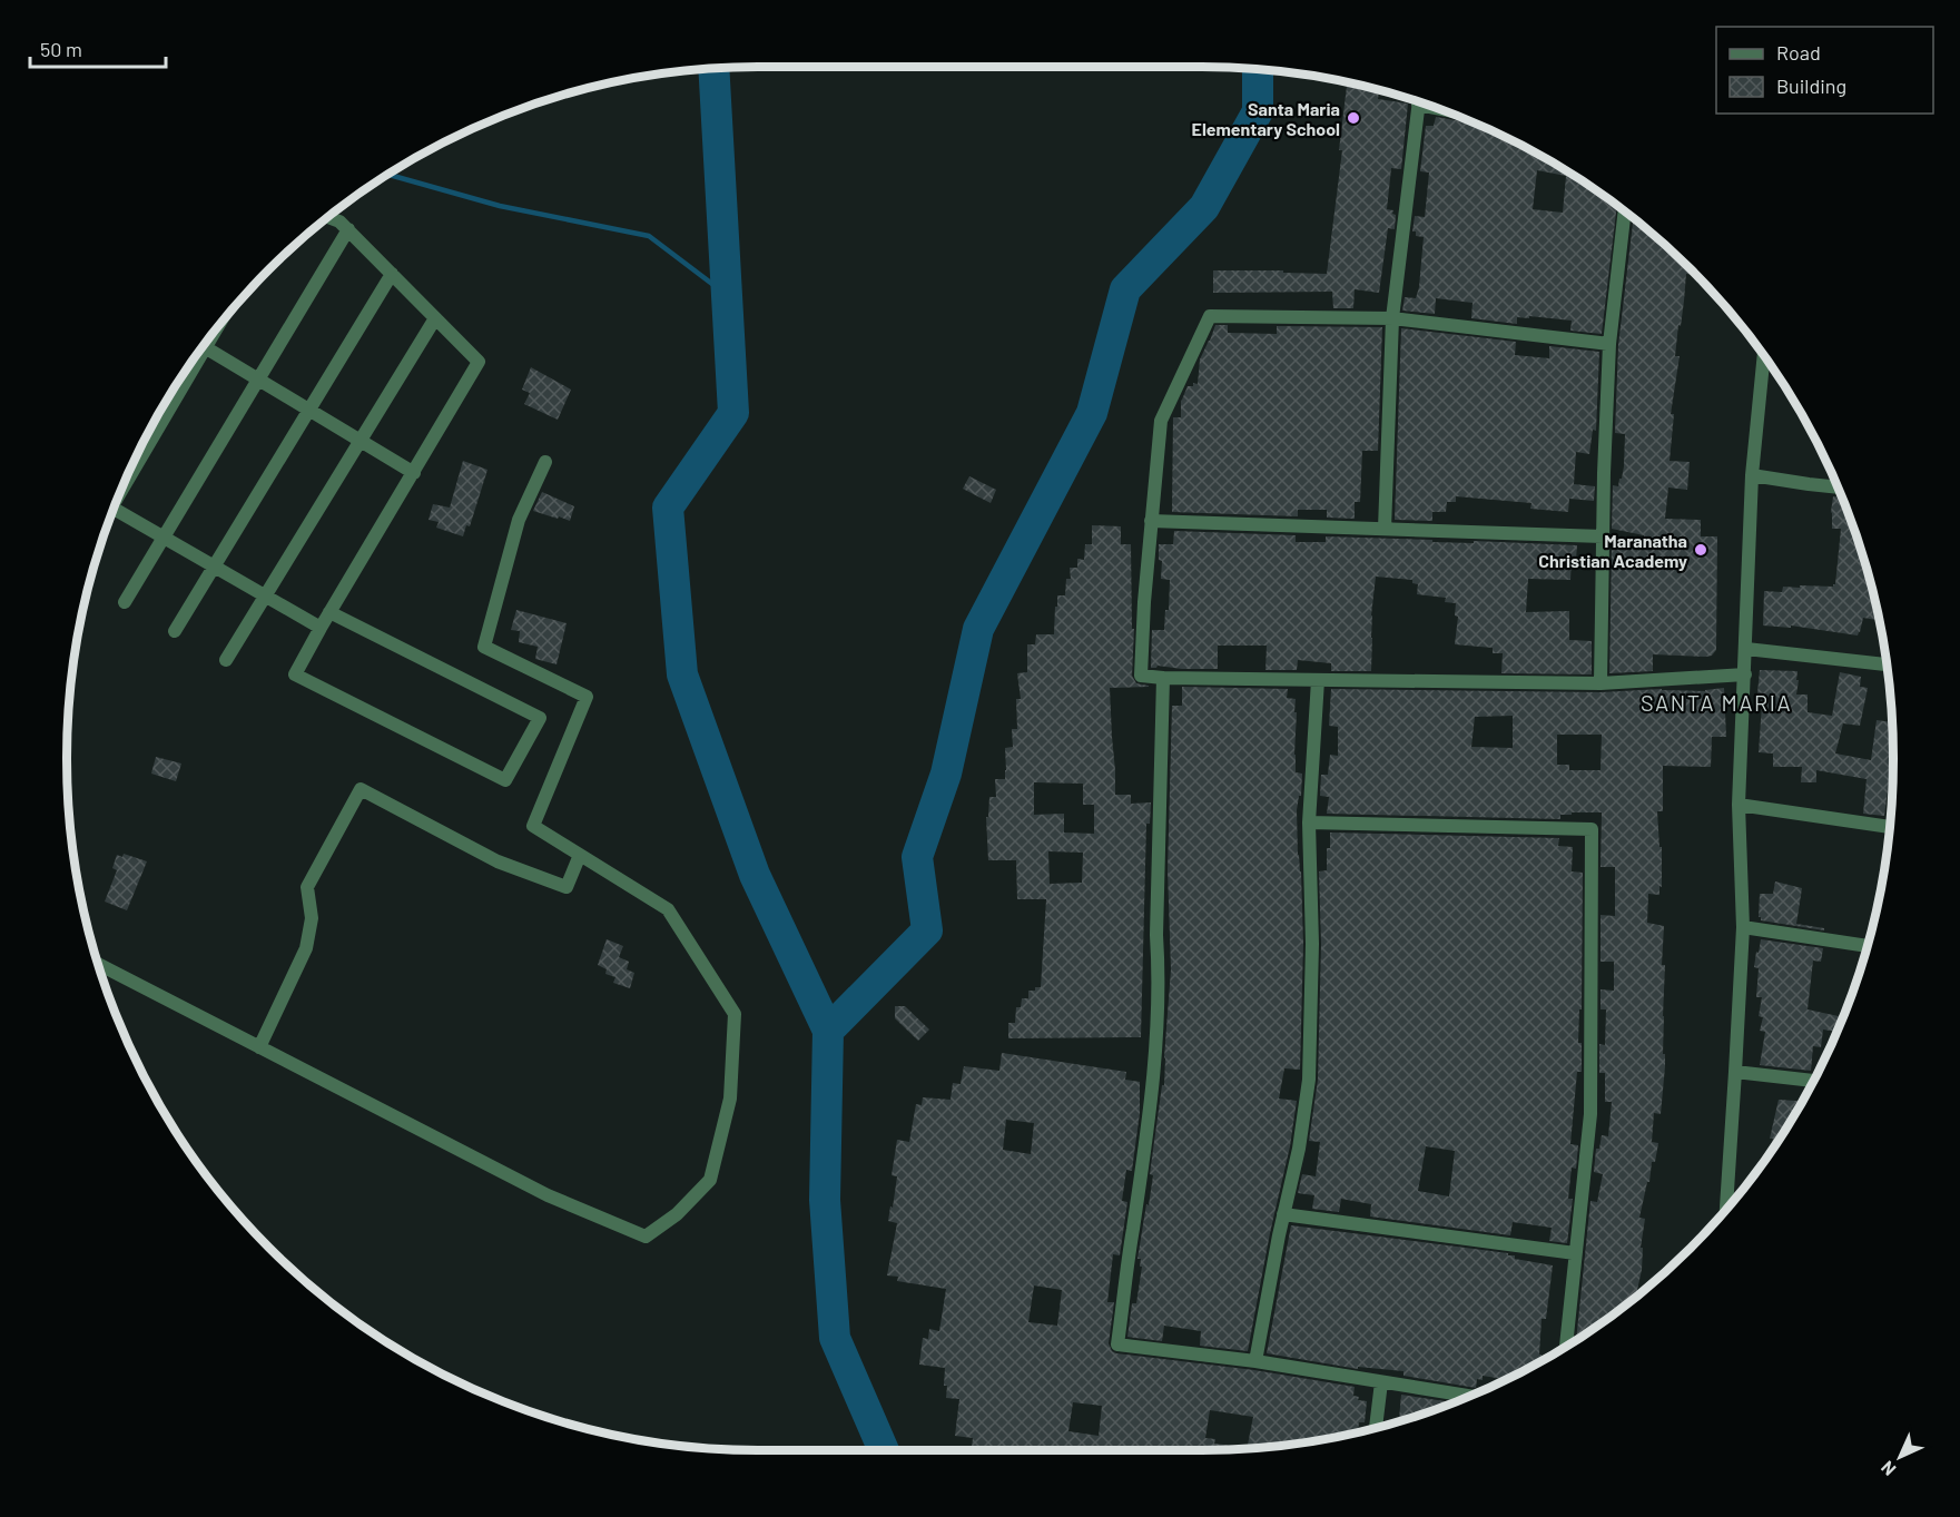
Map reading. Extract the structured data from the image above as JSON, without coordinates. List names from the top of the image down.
{
  "districts": ["SANTA MARIA"],
  "places": ["Santa Maria Elementary School", "Maranatha Christian Academy"],
  "legend": ["Road", "Building"],
  "scale_bar": "50 m",
  "north": "bottom left"
}
